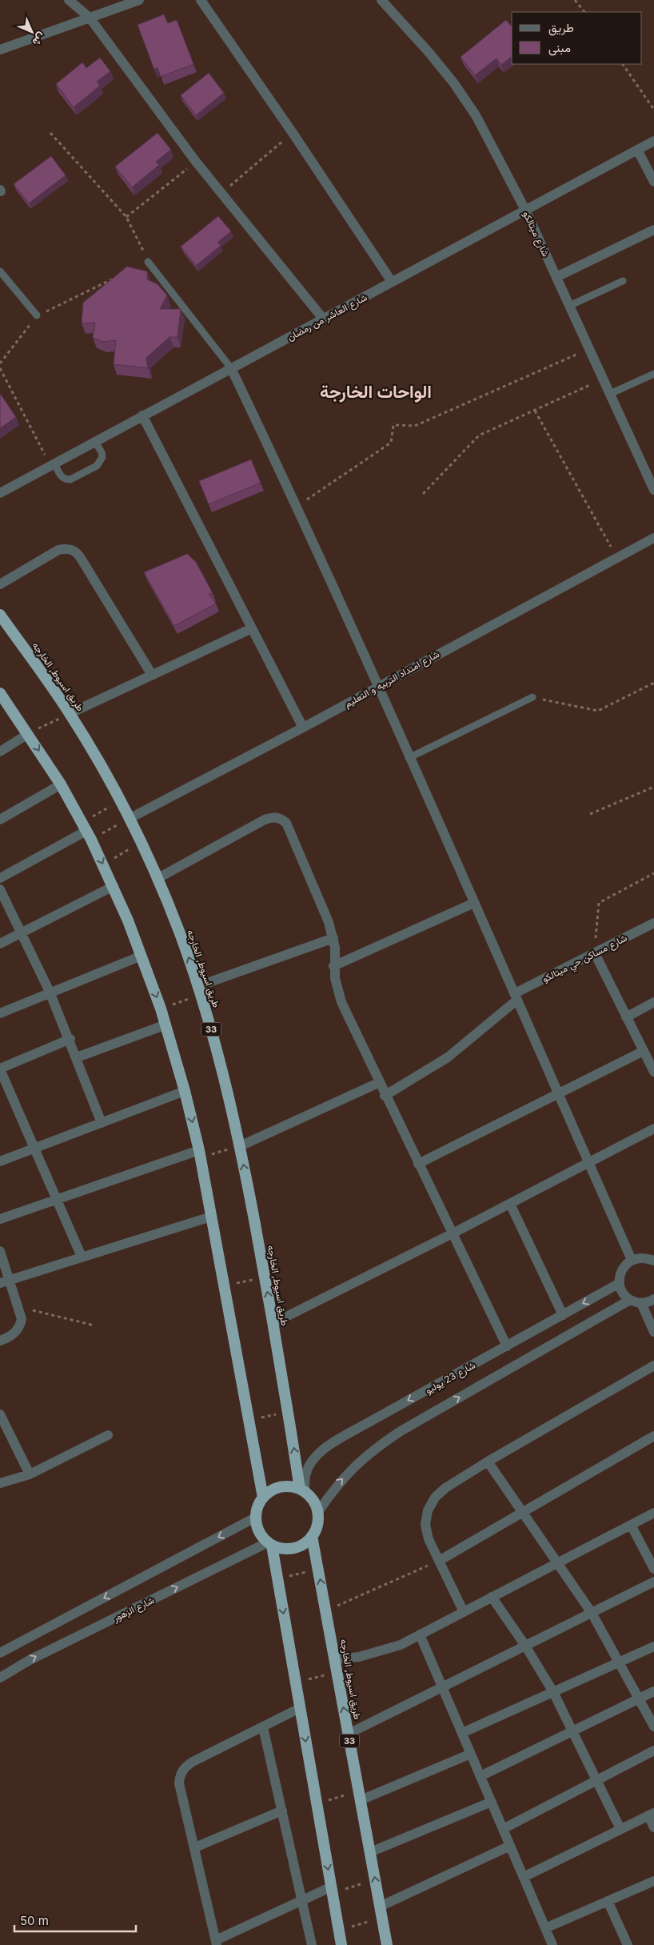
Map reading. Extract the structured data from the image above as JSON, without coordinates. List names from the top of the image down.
{
  "streets": {
    "highway": ["طريق اسيوط, الخارجه", "33"],
    "street": [
      "شارع ميتالكو",
      "شارع العاشر من رمضان",
      "شارع امتداد التربيه و التعليم",
      "شارع مساكن حي ميتالكو",
      "شارع 23 يوليو",
      "شارع الزهور"
    ]
  },
  "crossings": [
    ["شارع ميتالكو", "شارع العاشر من رمضان"],
    ["طريق اسيوط, الخارجه", "شارع امتداد التربيه و التعليم"],
    ["طريق اسيوط, الخارجه", "شارع 23 يوليو"],
    ["طريق اسيوط, الخارجه", "شارع الزهور"],
    ["شارع 23 يوليو", "شارع الزهور"]
  ],
  "districts": ["الواحات الخارجة"],
  "legend": ["طريق", "مبنى"],
  "scale_bar": "50 m",
  "north": "bottom right"
}
